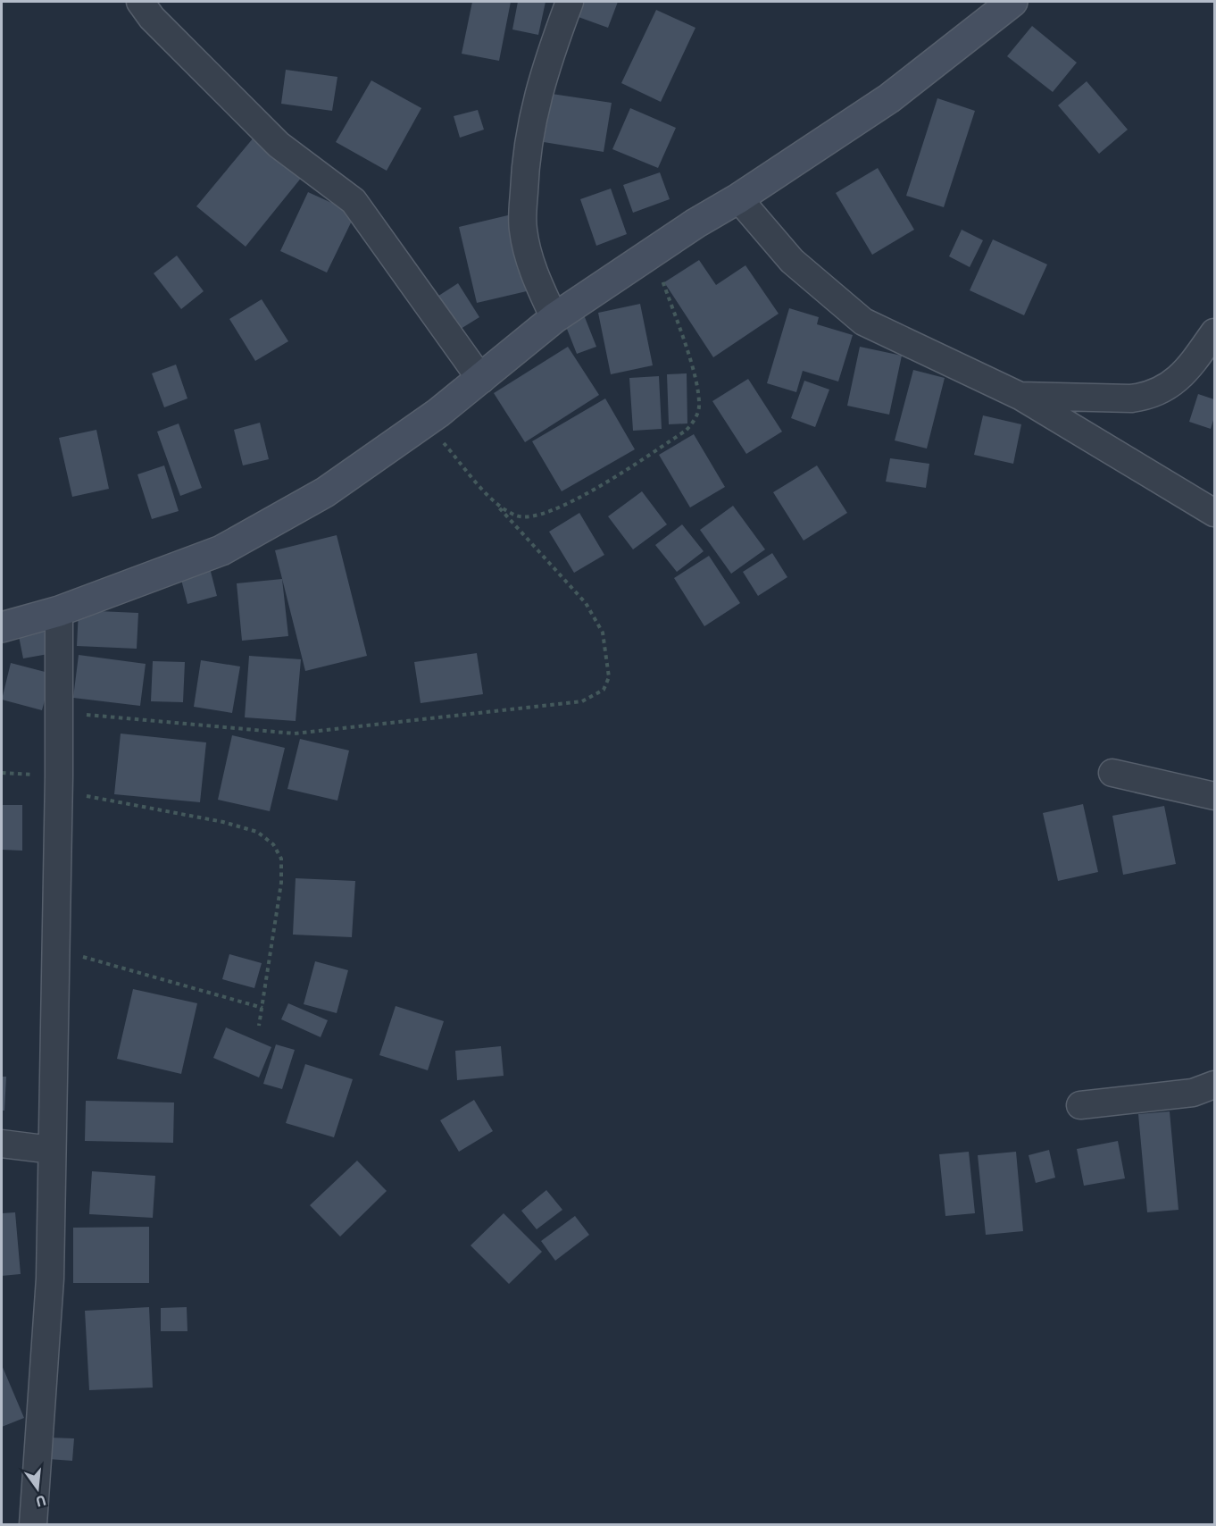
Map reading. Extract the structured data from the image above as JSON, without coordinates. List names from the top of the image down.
{
  "north": "bottom"
}
